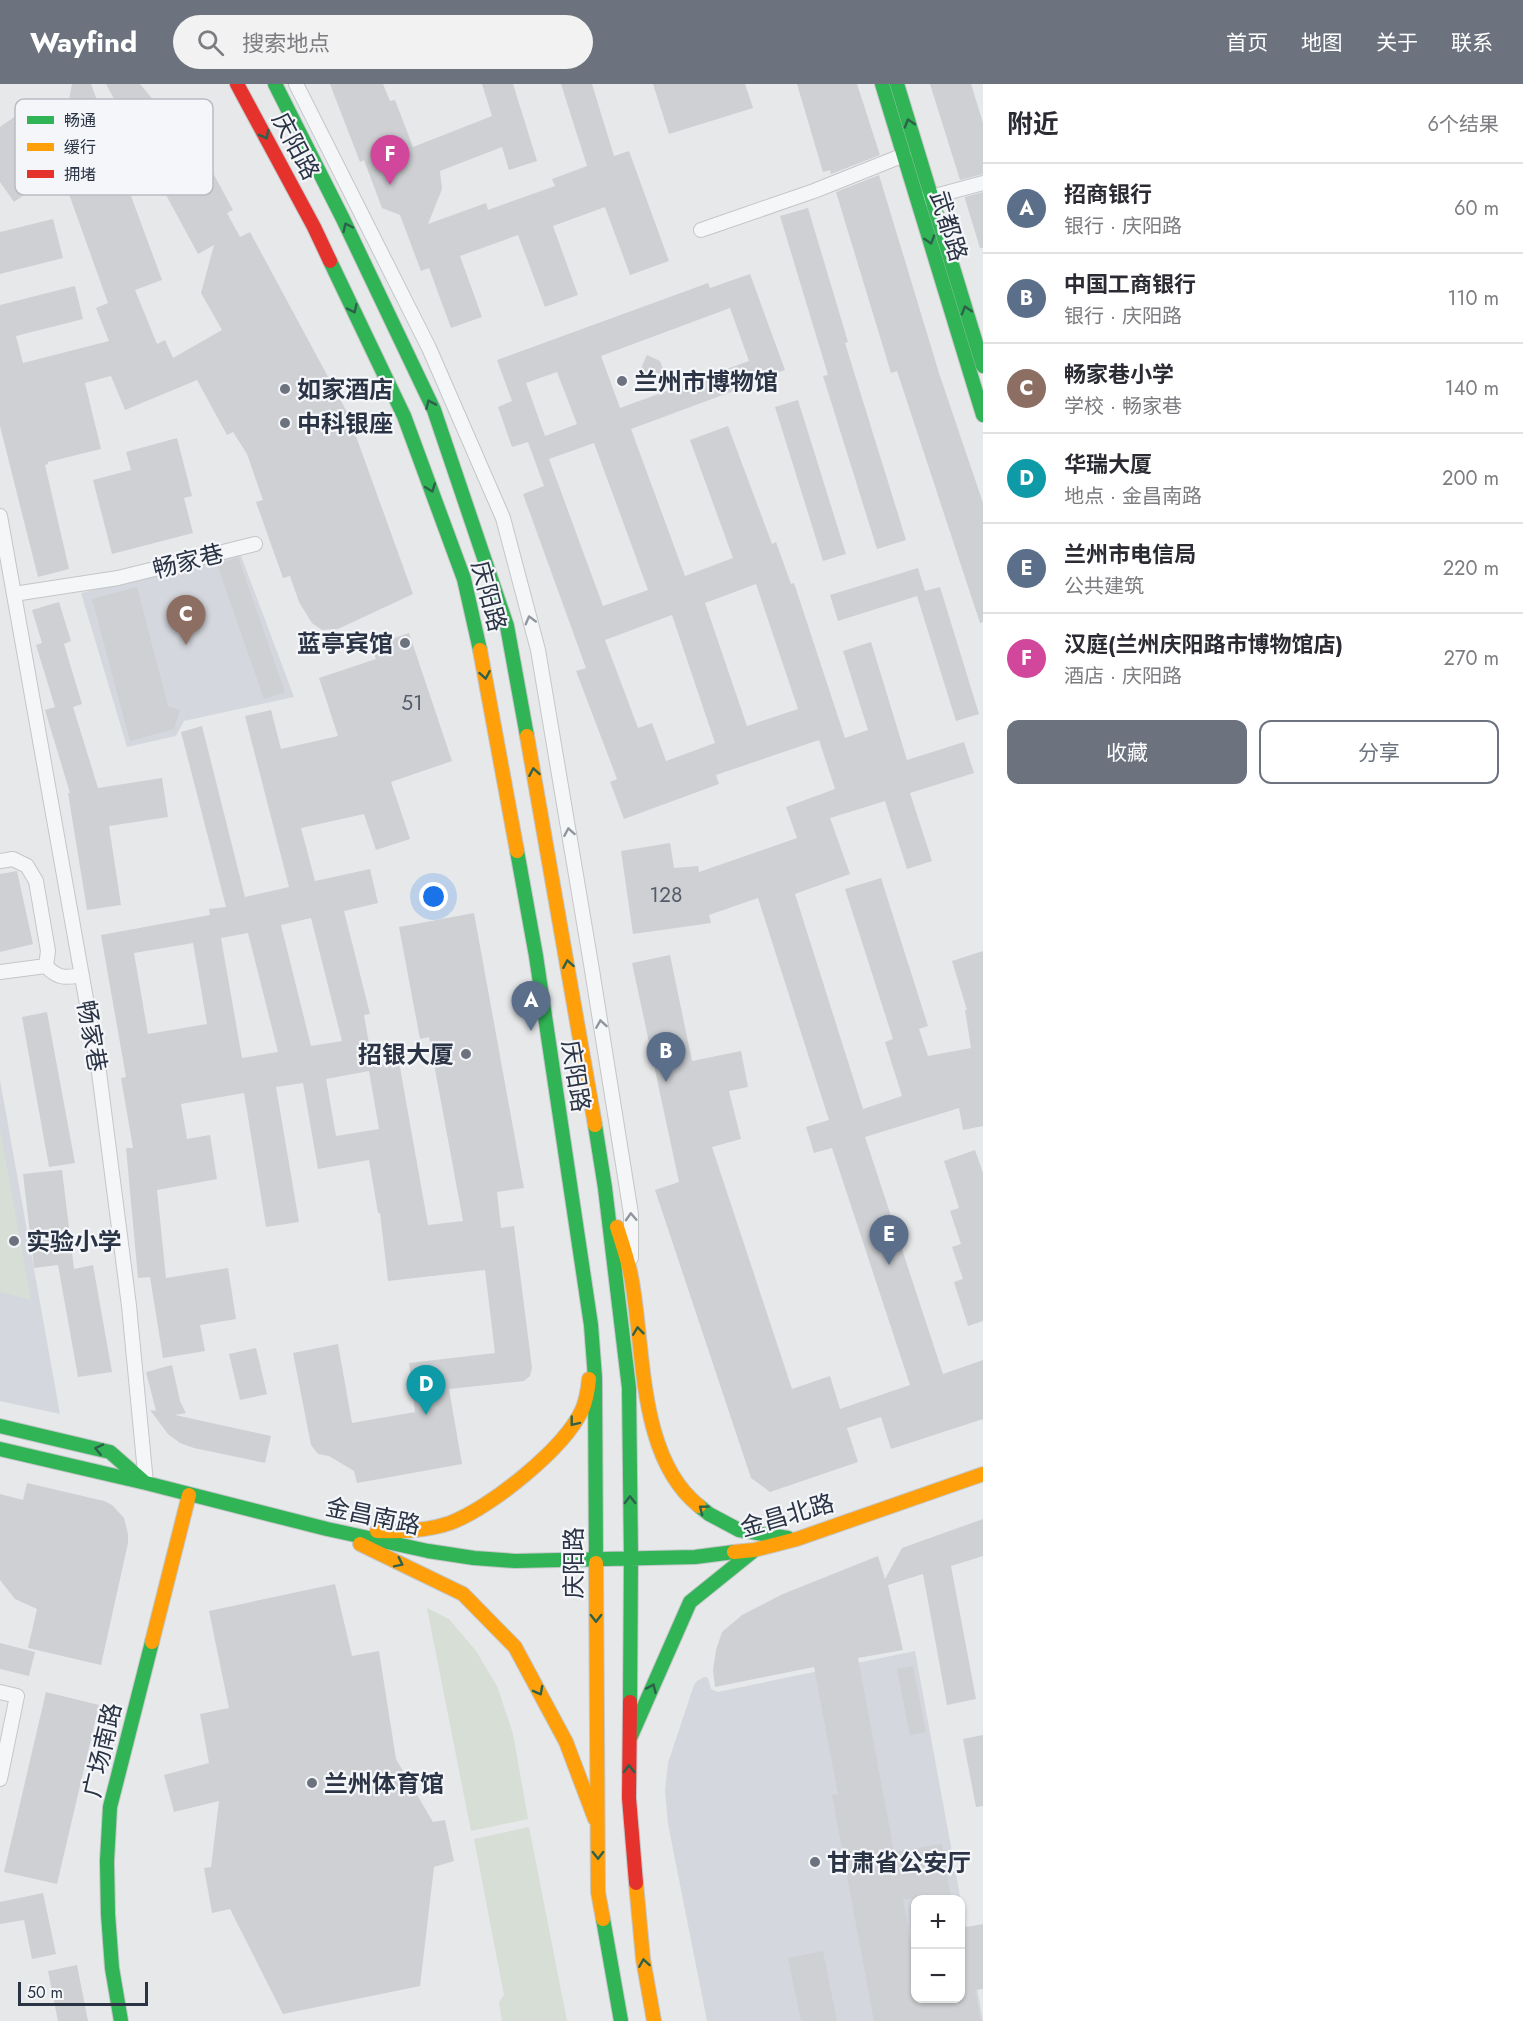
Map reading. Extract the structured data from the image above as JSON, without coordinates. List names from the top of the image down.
{
  "streets": {
    "main road": [
      "庆阳路",
      "武都路",
      "金昌北路",
      "金昌南路",
      "广场南路"
    ],
    "street": ["畅家巷"]
  },
  "crossings": [
    ["庆阳路", "金昌北路"],
    ["庆阳路", "金昌南路"],
    ["畅家巷", "金昌南路"],
    ["金昌北路", "金昌南路"],
    ["金昌南路", "广场南路"]
  ],
  "places": [
    "兰州市博物馆",
    "如家酒店",
    "中科银座",
    "蓝亭宾馆",
    "招银大厦",
    "实验小学",
    "兰州体育馆",
    "甘肃省公安厅"
  ],
  "house_numbers": ["51", "128"],
  "legend": ["畅通", "缓行", "拥堵"],
  "scale_bar": "50 m",
  "page": {
    "header": "Wayfind",
    "search": "搜索地点",
    "nav": [
      "首页",
      "地图",
      "关于",
      "联系"
    ],
    "heading": ["附近", "6个结果"],
    "pins": [
      "F",
      "C",
      "A",
      "B",
      "E",
      "D"
    ],
    "list": [
      {
        "mark": "A",
        "name": "招商银行",
        "note": "银行 · 庆阳路",
        "value": "60 m"
      },
      {
        "mark": "B",
        "name": "中国工商银行",
        "note": "银行 · 庆阳路",
        "value": "110 m"
      },
      {
        "mark": "C",
        "name": "畅家巷小学",
        "note": "学校 · 畅家巷",
        "value": "140 m"
      },
      {
        "mark": "D",
        "name": "华瑞大厦",
        "note": "地点 · 金昌南路",
        "value": "200 m"
      },
      {
        "mark": "E",
        "name": "兰州市电信局",
        "note": "公共建筑",
        "value": "220 m"
      },
      {
        "mark": "F",
        "name": "汉庭(兰州庆阳路市博物馆店)",
        "note": "酒店 · 庆阳路",
        "value": "270 m"
      }
    ],
    "buttons": ["收藏", "分享"],
    "map_buttons": ["+", "−"],
    "scale": "50 m"
  }
}
